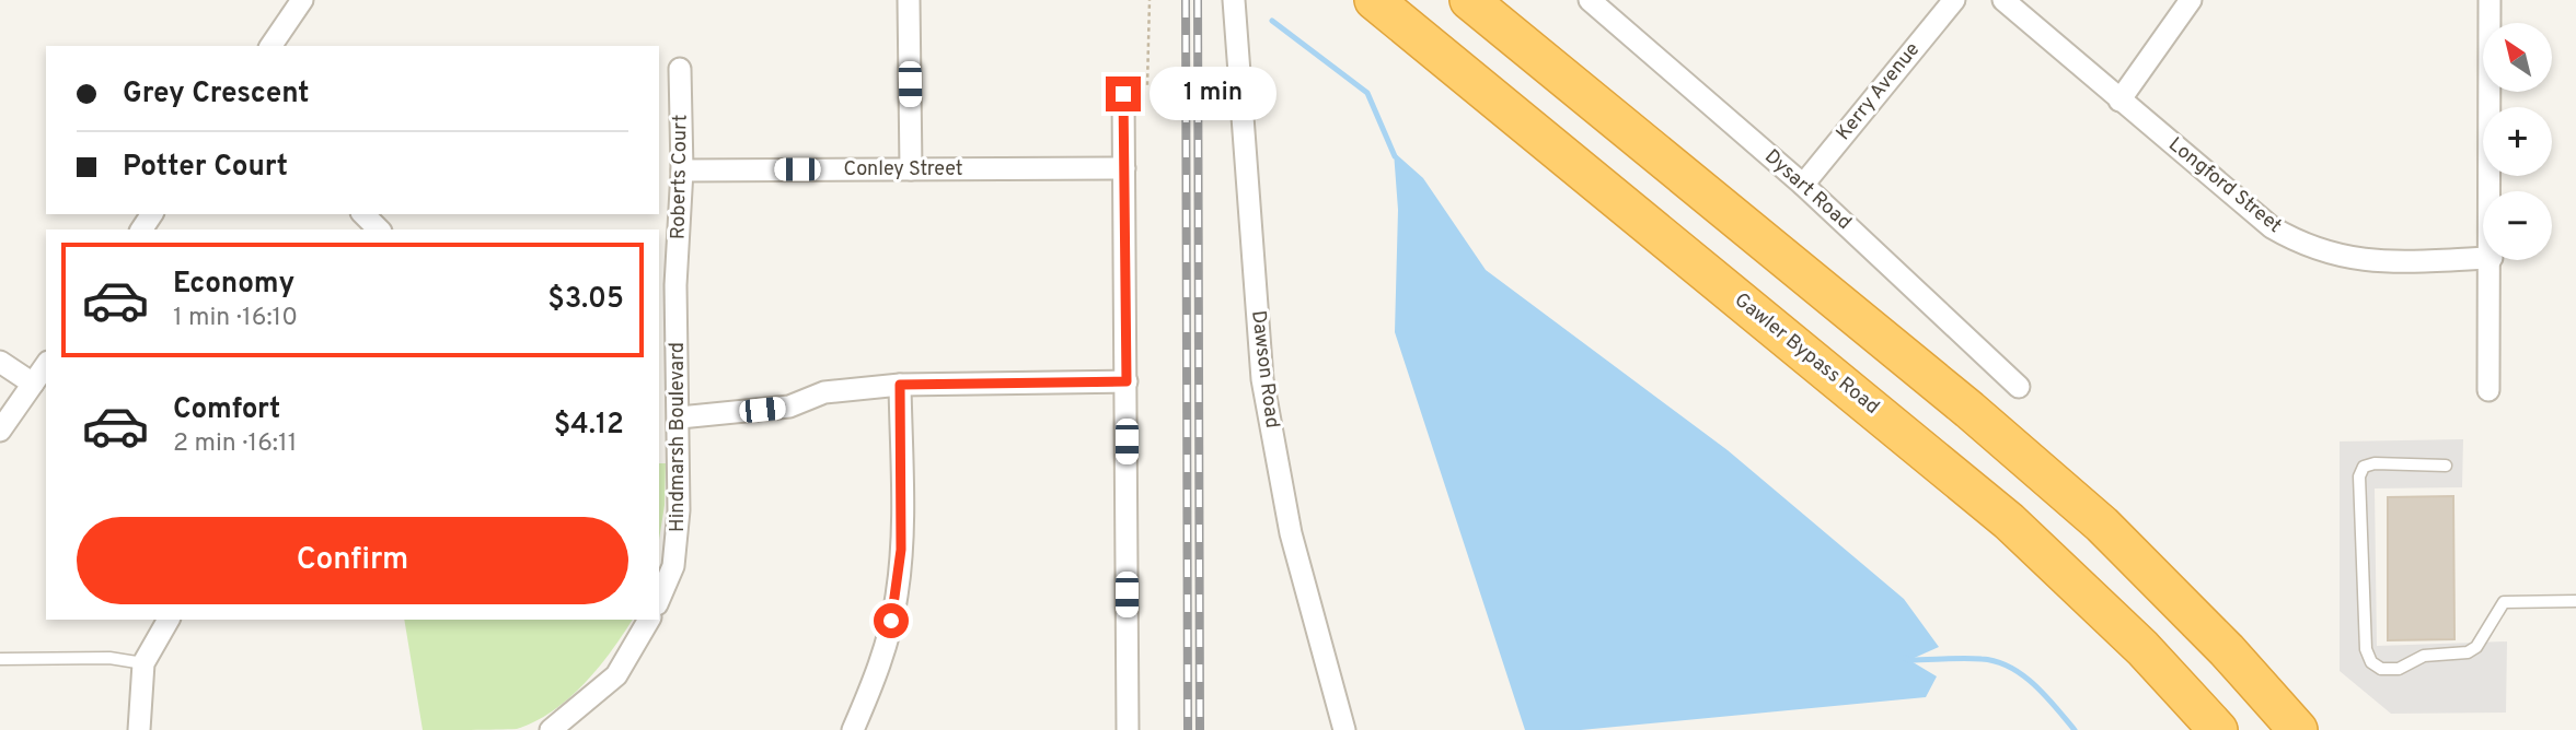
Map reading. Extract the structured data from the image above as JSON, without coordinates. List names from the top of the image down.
{
  "streets": {
    "highway": ["Gawler Bypass Road"],
    "street": [
      "Kerry Avenue",
      "Conley Street",
      "Roberts Court",
      "Longford Street",
      "Dysart Road",
      "Dawson Road",
      "Hindmarsh Boulevard"
    ]
  },
  "crossings": [
    ["Kerry Avenue", "Dysart Road"],
    ["Conley Street", "Roberts Court"],
    ["Roberts Court", "Hindmarsh Boulevard"]
  ],
  "north": "top left",
  "page": {
    "map_buttons": ["+", "−"],
    "banner": ["Grey Crescent", "Potter Court"],
    "bubble": "1 min",
    "list": [
      {
        "name": "Economy",
        "note": "1 min · 16:10",
        "value": "$3.05"
      },
      {
        "name": "Comfort",
        "note": "2 min · 16:11",
        "value": "$4.12"
      }
    ],
    "buttons": "Confirm"
  }
}
